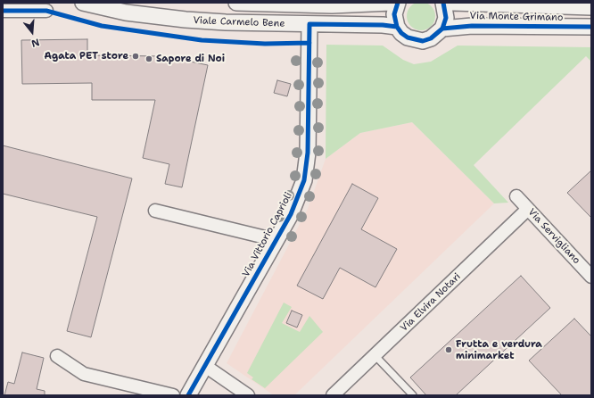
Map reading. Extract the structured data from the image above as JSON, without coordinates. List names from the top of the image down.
{
  "streets": {
    "street": [
      "Via Monte Grimano",
      "Viale Carmelo Bene",
      "Via Vittorio Caprioli",
      "Via Servigliano",
      "Via Elvira Notari"
    ]
  },
  "crossings": [
    ["Viale Carmelo Bene", "Via Vittorio Caprioli"],
    ["Via Servigliano", "Via Elvira Notari"]
  ],
  "places": ["Agata PET store", "Sapore di Noi", "Frutta e verdura minimarket"],
  "north": "bottom"
}
